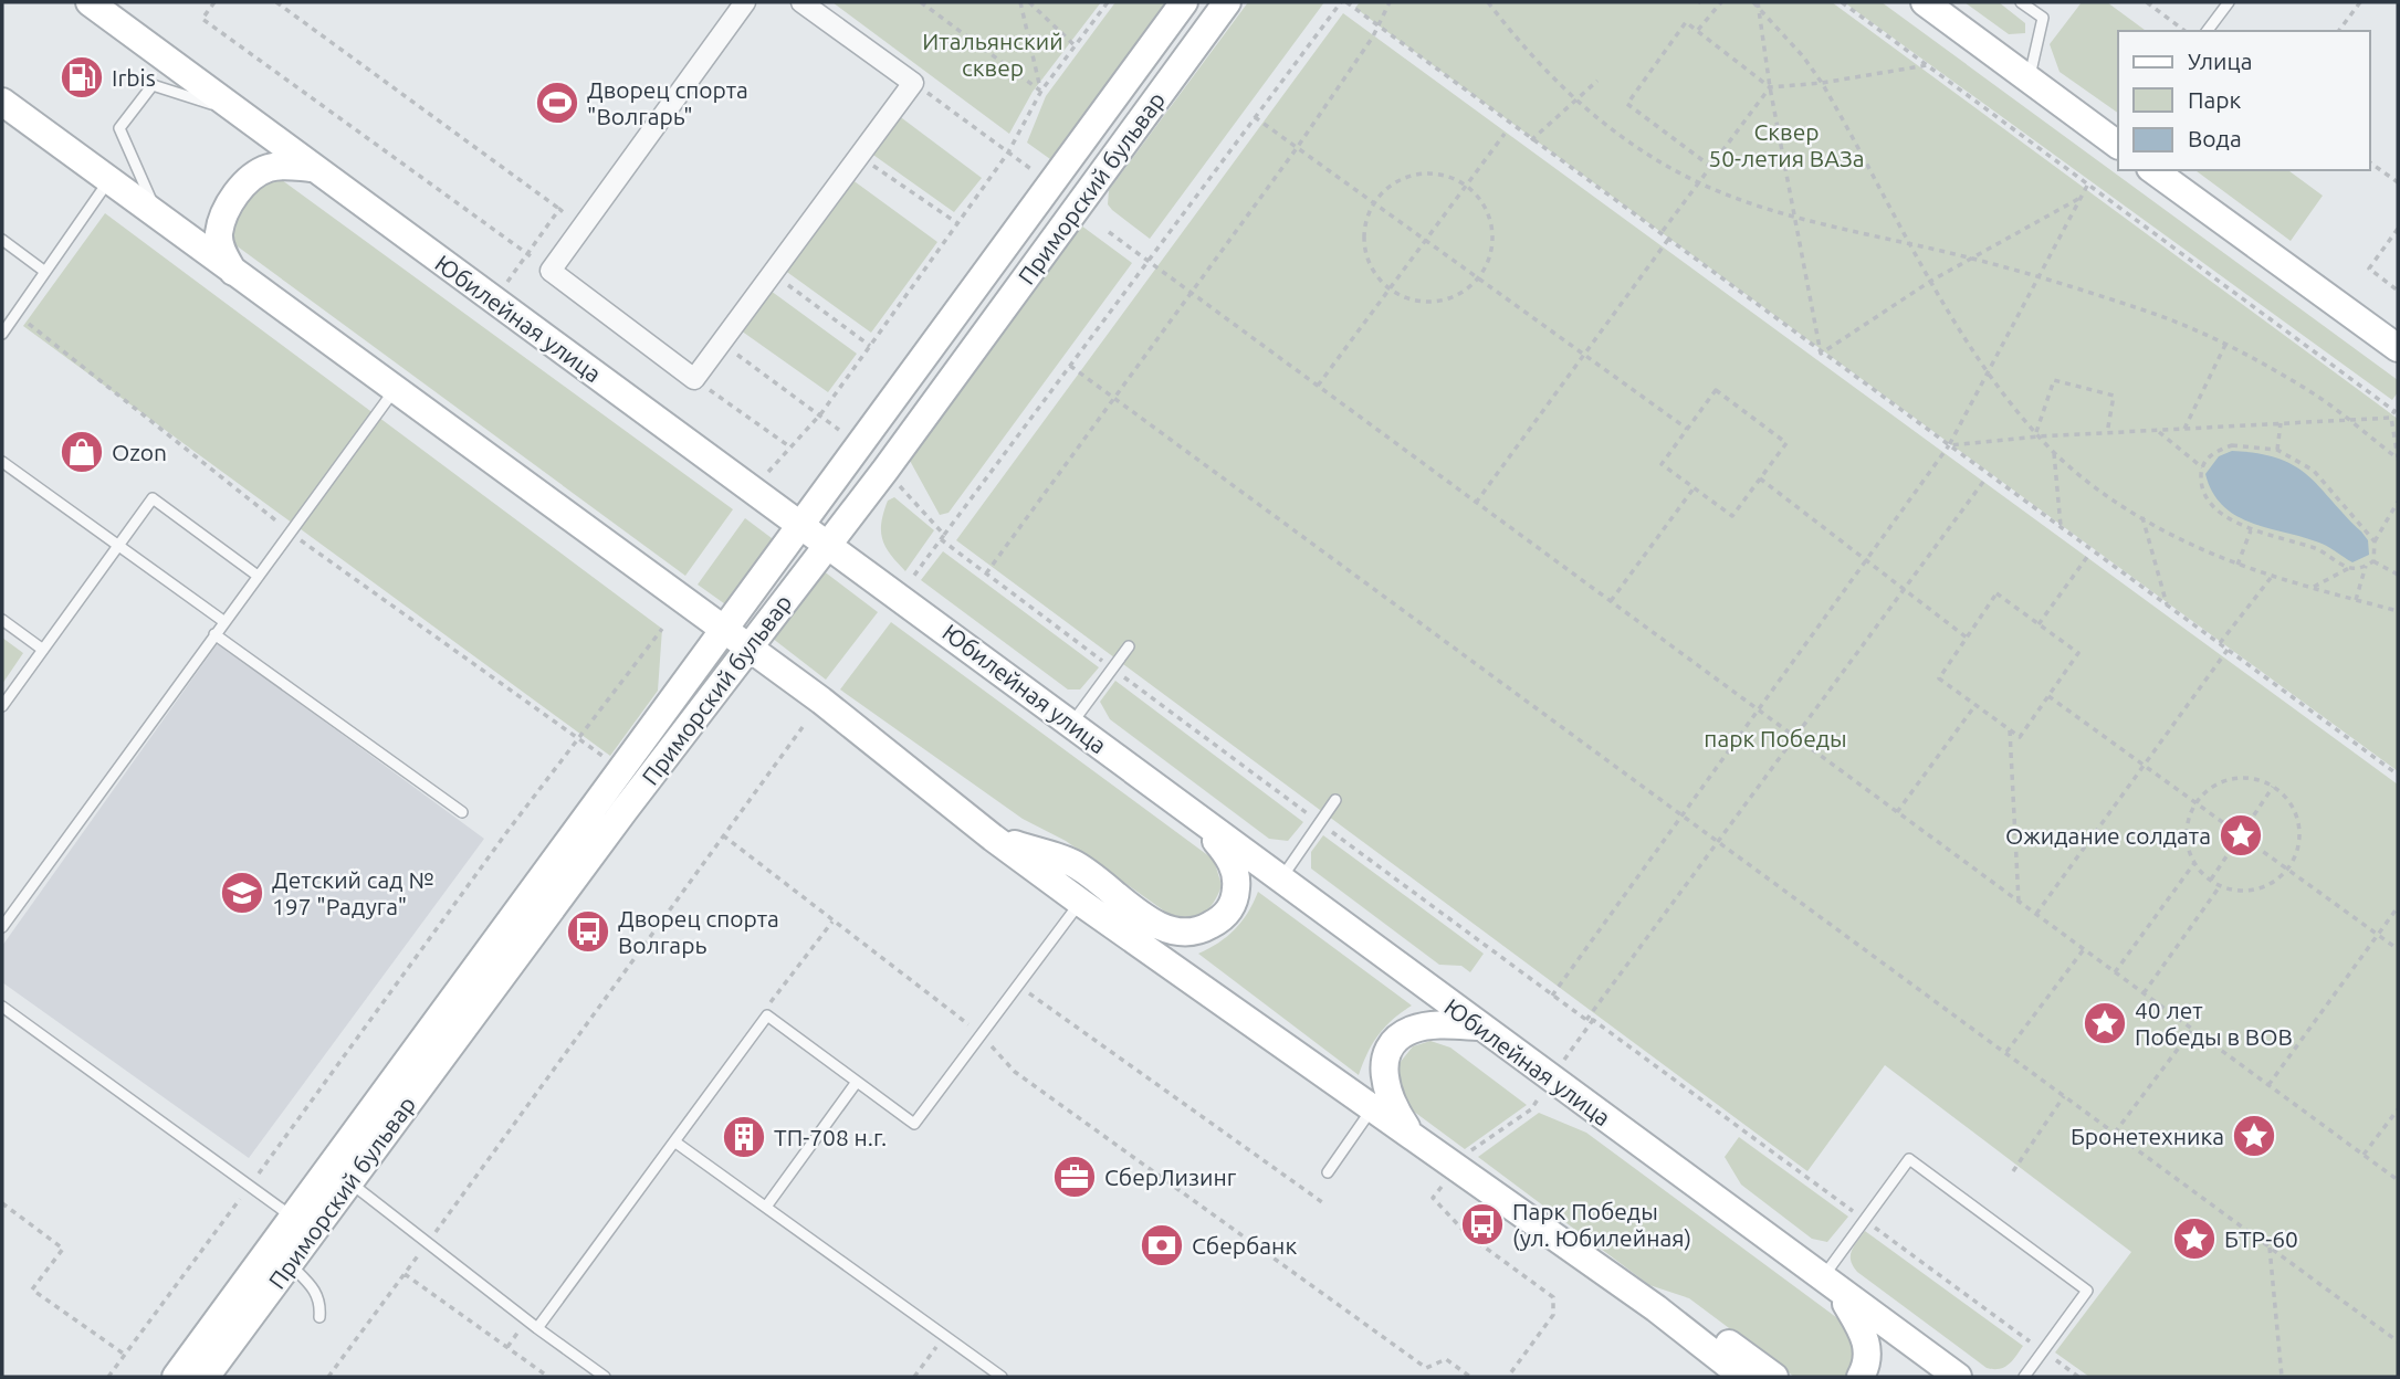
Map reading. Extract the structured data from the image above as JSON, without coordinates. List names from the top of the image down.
{
  "streets": {
    "main road": ["Приморский бульвар", "Юбилейная улица"]
  },
  "crossings": [
    ["Приморский бульвар", "Юбилейная улица"]
  ],
  "parks": ["Итальянский сквер", "Сквер 50-летия ВАЗа", "парк Победы"],
  "places": {
    "fuel station": ["Irbis"],
    "sports": ["Дворец спорта \"Волгарь\""],
    "shop": ["Ozon"],
    "place": [
      "Ожидание солдата",
      "40 лет Победы в ВОВ",
      "Бронетехника",
      "БТР-60"
    ],
    "school or university": ["Детский сад № 197 \"Радуга\""],
    "bus stop": ["Дворец спорта Волгарь", "Парк Победы (ул. Юбилейная)"],
    "building": ["ТП-708 н.г."],
    "office": ["СберЛизинг"],
    "bank": ["Сбербанк"]
  },
  "legend": ["Улица", "Парк", "Вода"]
}
